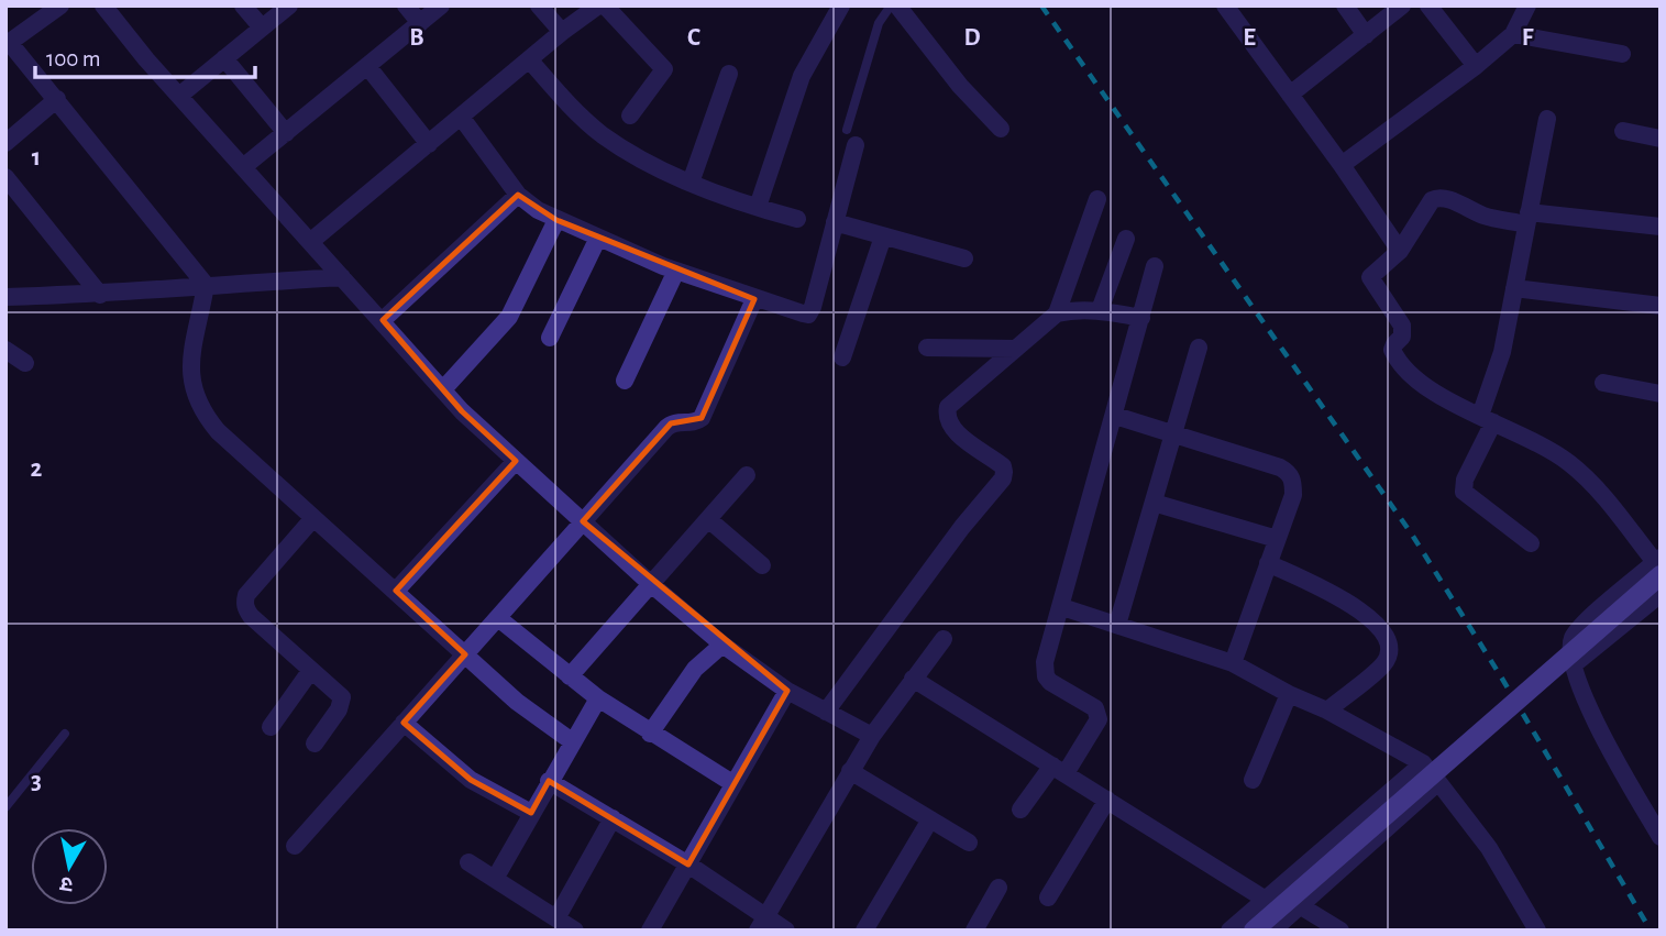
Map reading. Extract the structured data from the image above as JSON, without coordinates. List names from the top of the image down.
{
  "scale_bar": "100 m",
  "north": "bottom",
  "grid": {
    "columns": [
      "B",
      "C",
      "D",
      "E",
      "F"
    ],
    "rows": ["1", "2", "3"]
  }
}
